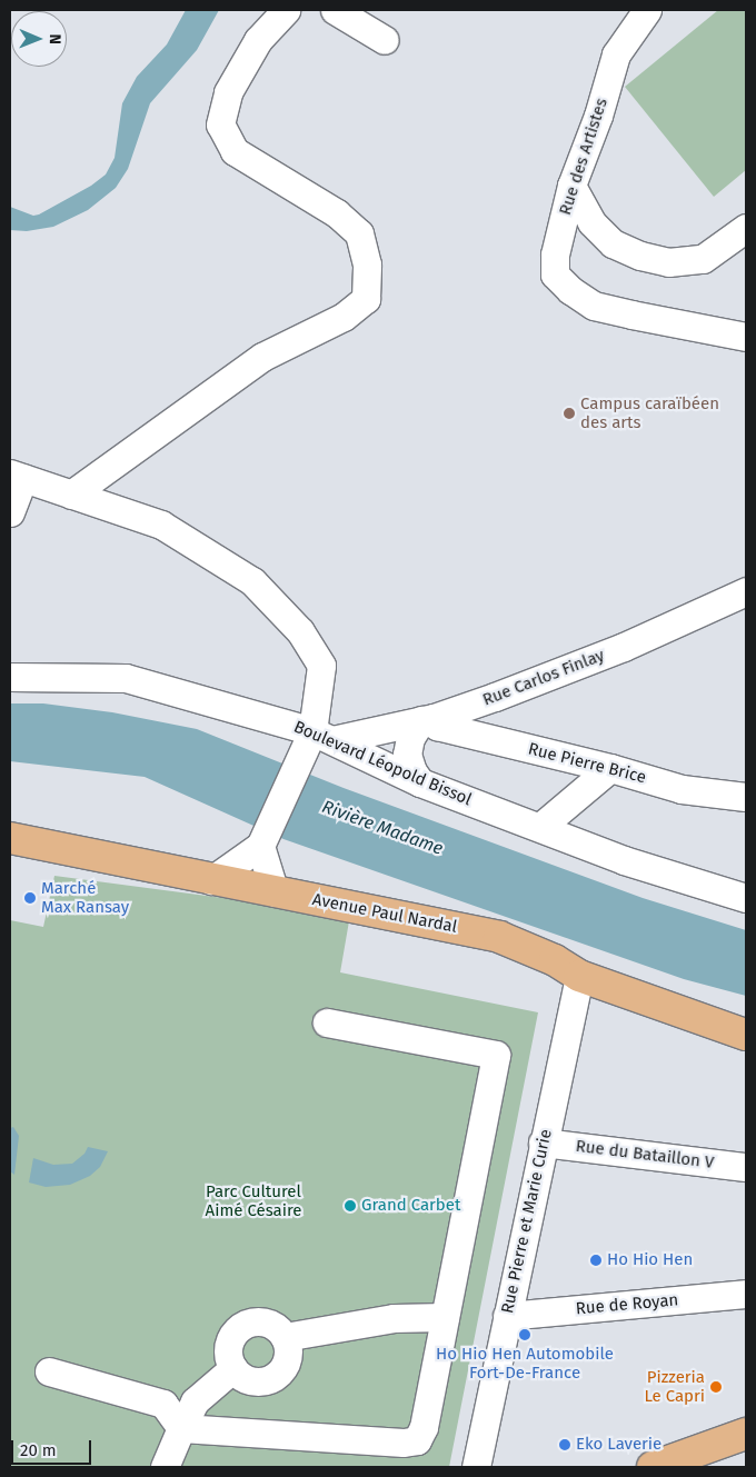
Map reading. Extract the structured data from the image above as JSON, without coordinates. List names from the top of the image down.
{
  "streets": {
    "main road": ["Avenue Paul Nardal"],
    "street": [
      "Rue des Artistes",
      "Rue Carlos Finlay",
      "Boulevard Léopold Bissol",
      "Rue Pierre Brice",
      "Rue du Bataillon V",
      "Rue Pierre et Marie Curie",
      "Rue de Royan"
    ]
  },
  "crossings": [
    ["Rue Carlos Finlay", "Boulevard Léopold Bissol"],
    ["Rue Carlos Finlay", "Rue Pierre Brice"],
    ["Avenue Paul Nardal", "Rue Pierre et Marie Curie"],
    ["Rue du Bataillon V", "Rue Pierre et Marie Curie"],
    ["Rue Pierre et Marie Curie", "Rue de Royan"]
  ],
  "water": ["Rivière Madame"],
  "parks": ["Parc Culturel Aimé Césaire"],
  "places": [
    "Campus caraïbéen des arts",
    "Marché Max Ransay",
    "Grand Carbet",
    "Ho Hio Hen",
    "Ho Hio Hen Automobile Fort-De-France",
    "Pizzeria Le Capri",
    "Eko Laverie"
  ],
  "scale_bar": "20 m",
  "north": "right"
}
